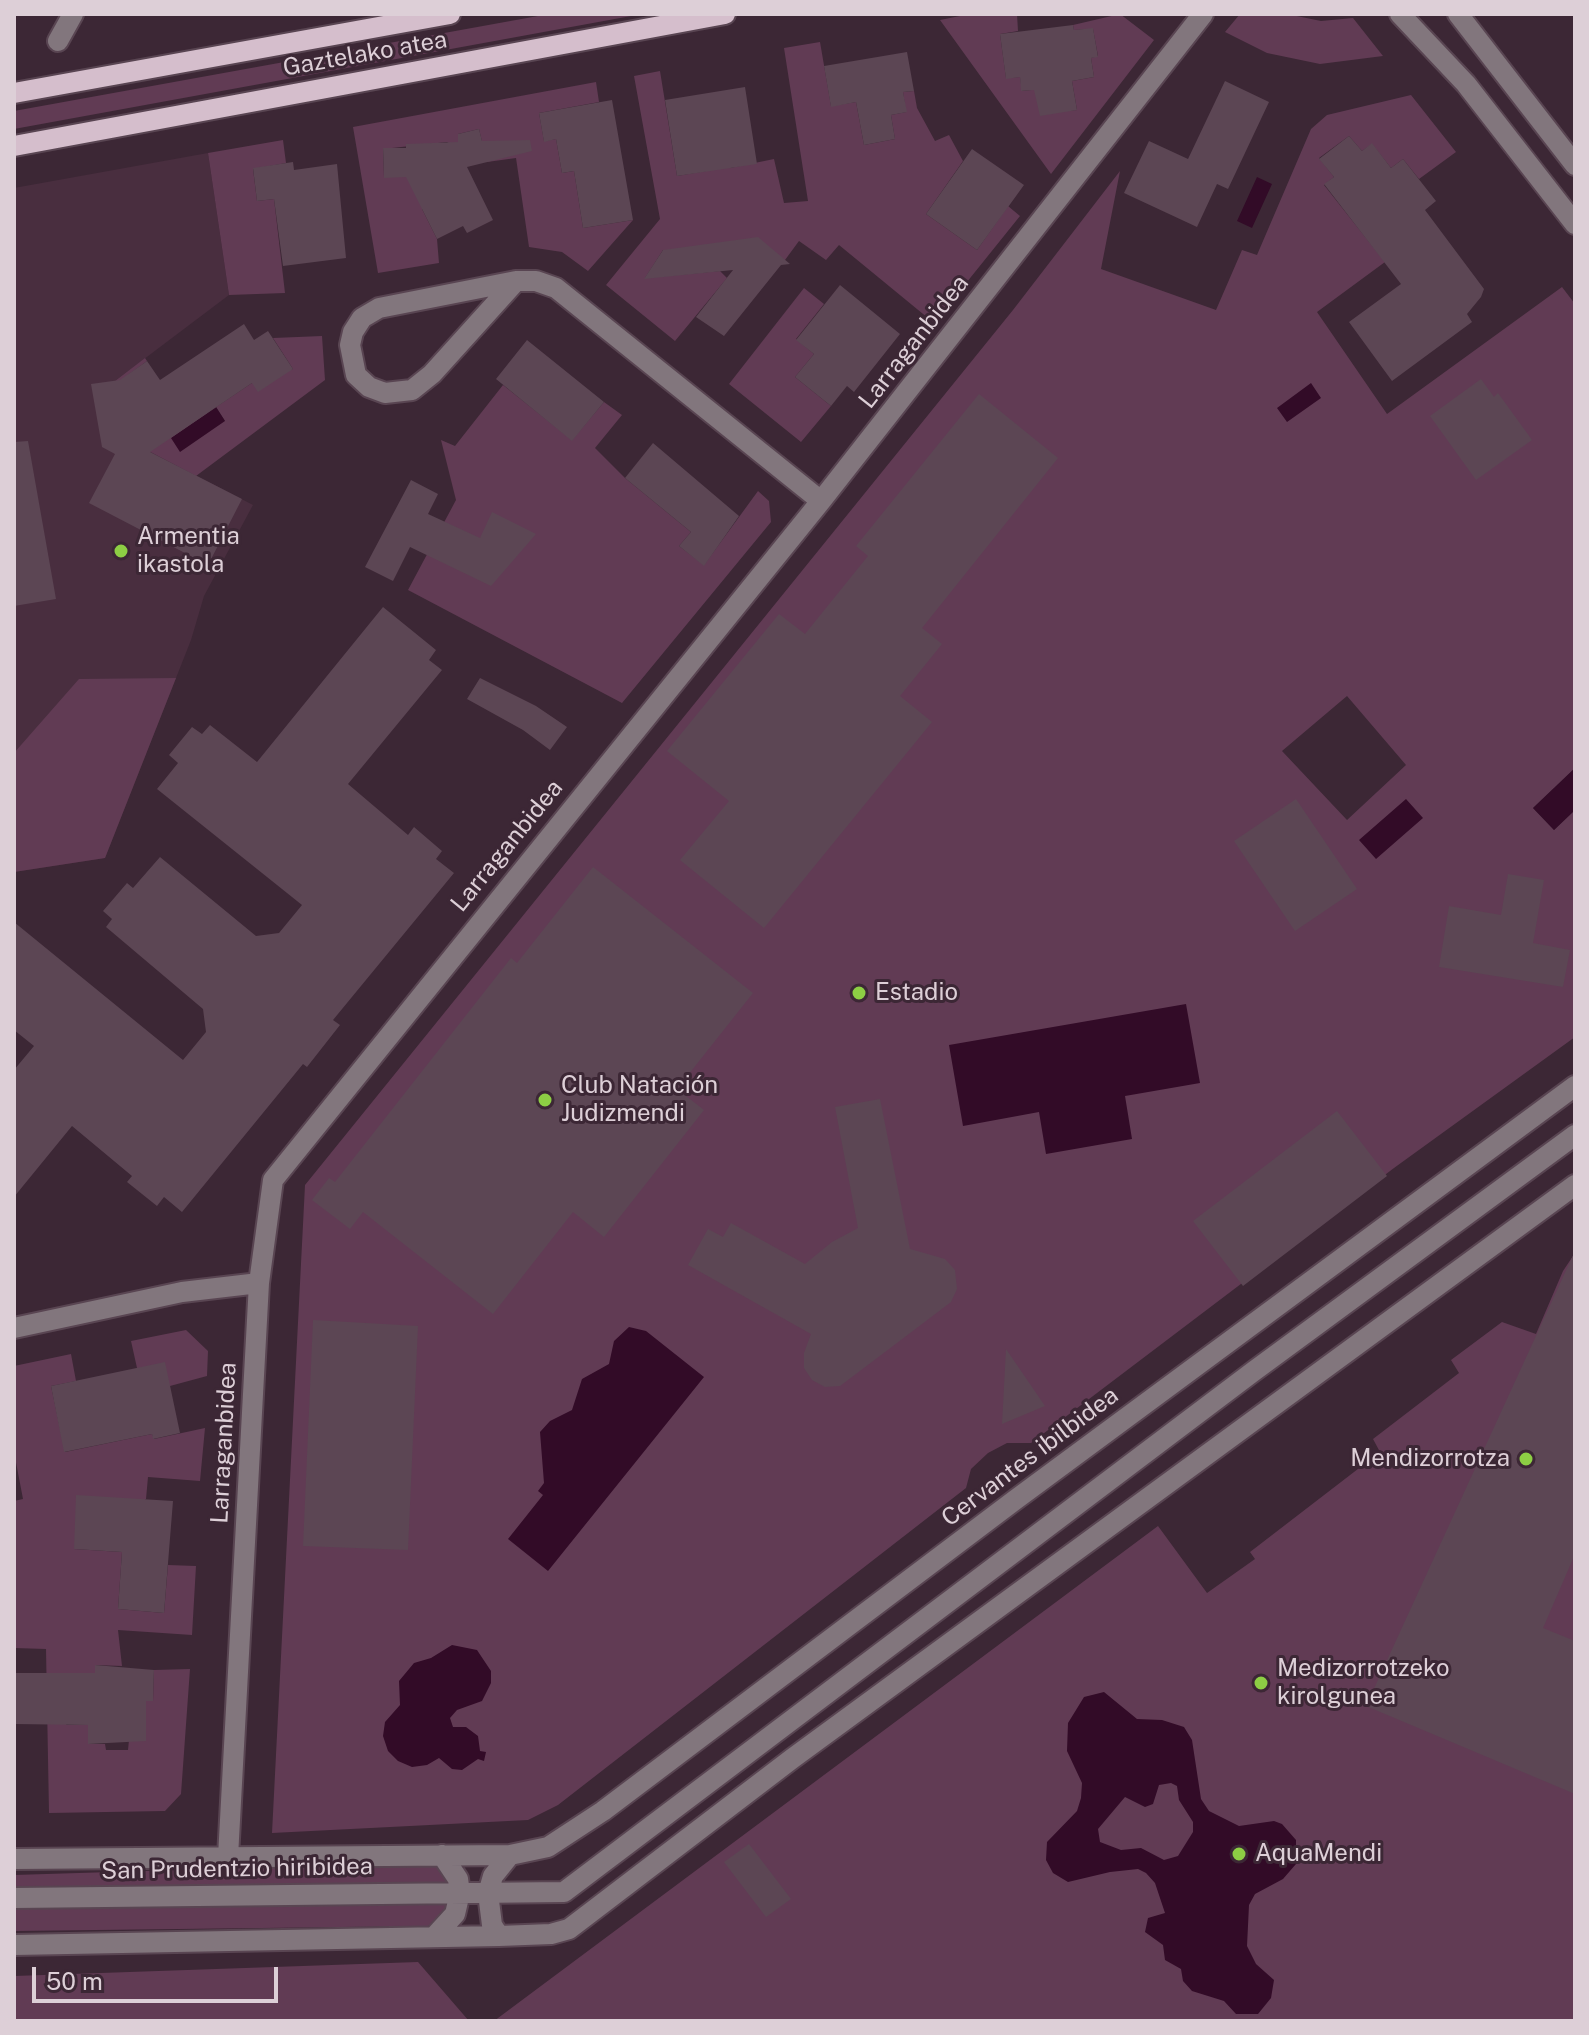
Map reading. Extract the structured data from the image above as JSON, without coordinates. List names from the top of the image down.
{
  "streets": {
    "main road": ["Gaztelako atea"],
    "street": ["Larraganbidea", "Cervantes ibilbidea", "San Prudentzio hiribidea"]
  },
  "crossings": [
    ["Larraganbidea", "San Prudentzio hiribidea"],
    ["Cervantes ibilbidea", "San Prudentzio hiribidea"]
  ],
  "places": [
    "Armentia ikastola",
    "Estadio",
    "Club Natación Judizmendi",
    "Mendizorrotza",
    "Medizorrotzeko kirolgunea",
    "AquaMendi"
  ],
  "scale_bar": "50 m"
}
